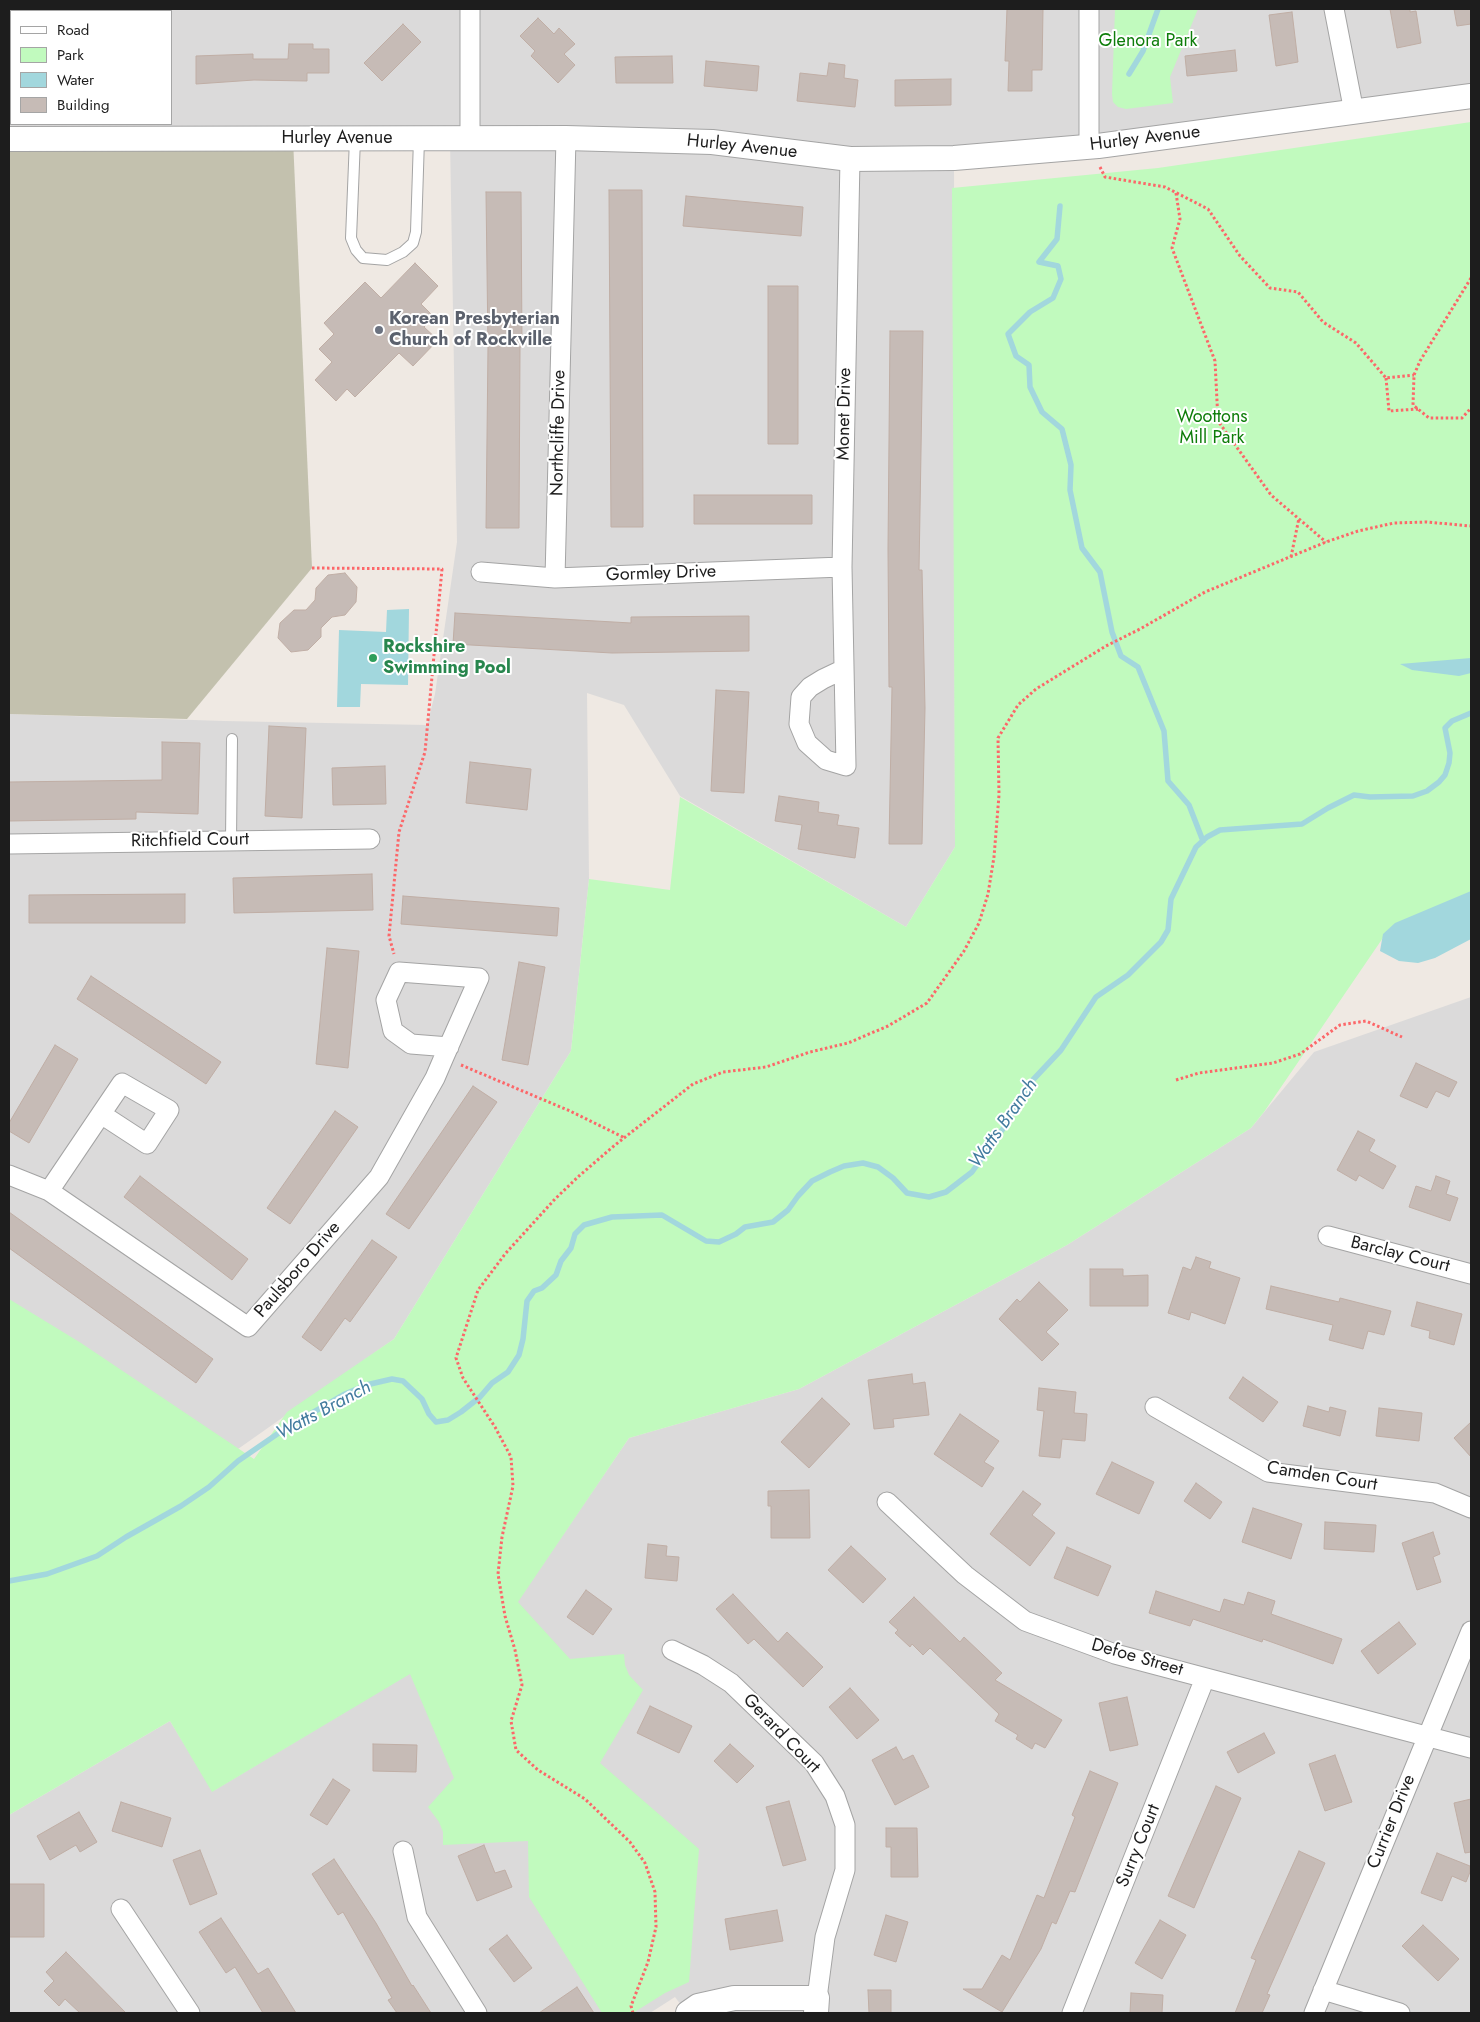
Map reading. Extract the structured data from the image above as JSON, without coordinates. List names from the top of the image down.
{
  "streets": {
    "street": [
      "Hurley Avenue",
      "Monet Drive",
      "Northcliffe Drive",
      "Gormley Drive",
      "Ritchfield Court",
      "Barclay Court",
      "Paulsboro Drive",
      "Camden Court",
      "Defoe Street",
      "Gerard Court",
      "Currier Drive",
      "Surry Court"
    ]
  },
  "crossings": [
    ["Hurley Avenue", "Monet Drive"],
    ["Hurley Avenue", "Northcliffe Drive"],
    ["Monet Drive", "Gormley Drive"],
    ["Northcliffe Drive", "Gormley Drive"],
    ["Defoe Street", "Currier Drive"],
    ["Defoe Street", "Surry Court"]
  ],
  "water": ["Watts Branch"],
  "parks": ["Glenora Park", "Woottons Mill Park"],
  "places": ["Korean Presbyterian Church of Rockville", "Rockshire Swimming Pool"],
  "legend": [
    "Road",
    "Park",
    "Water",
    "Building"
  ]
}
